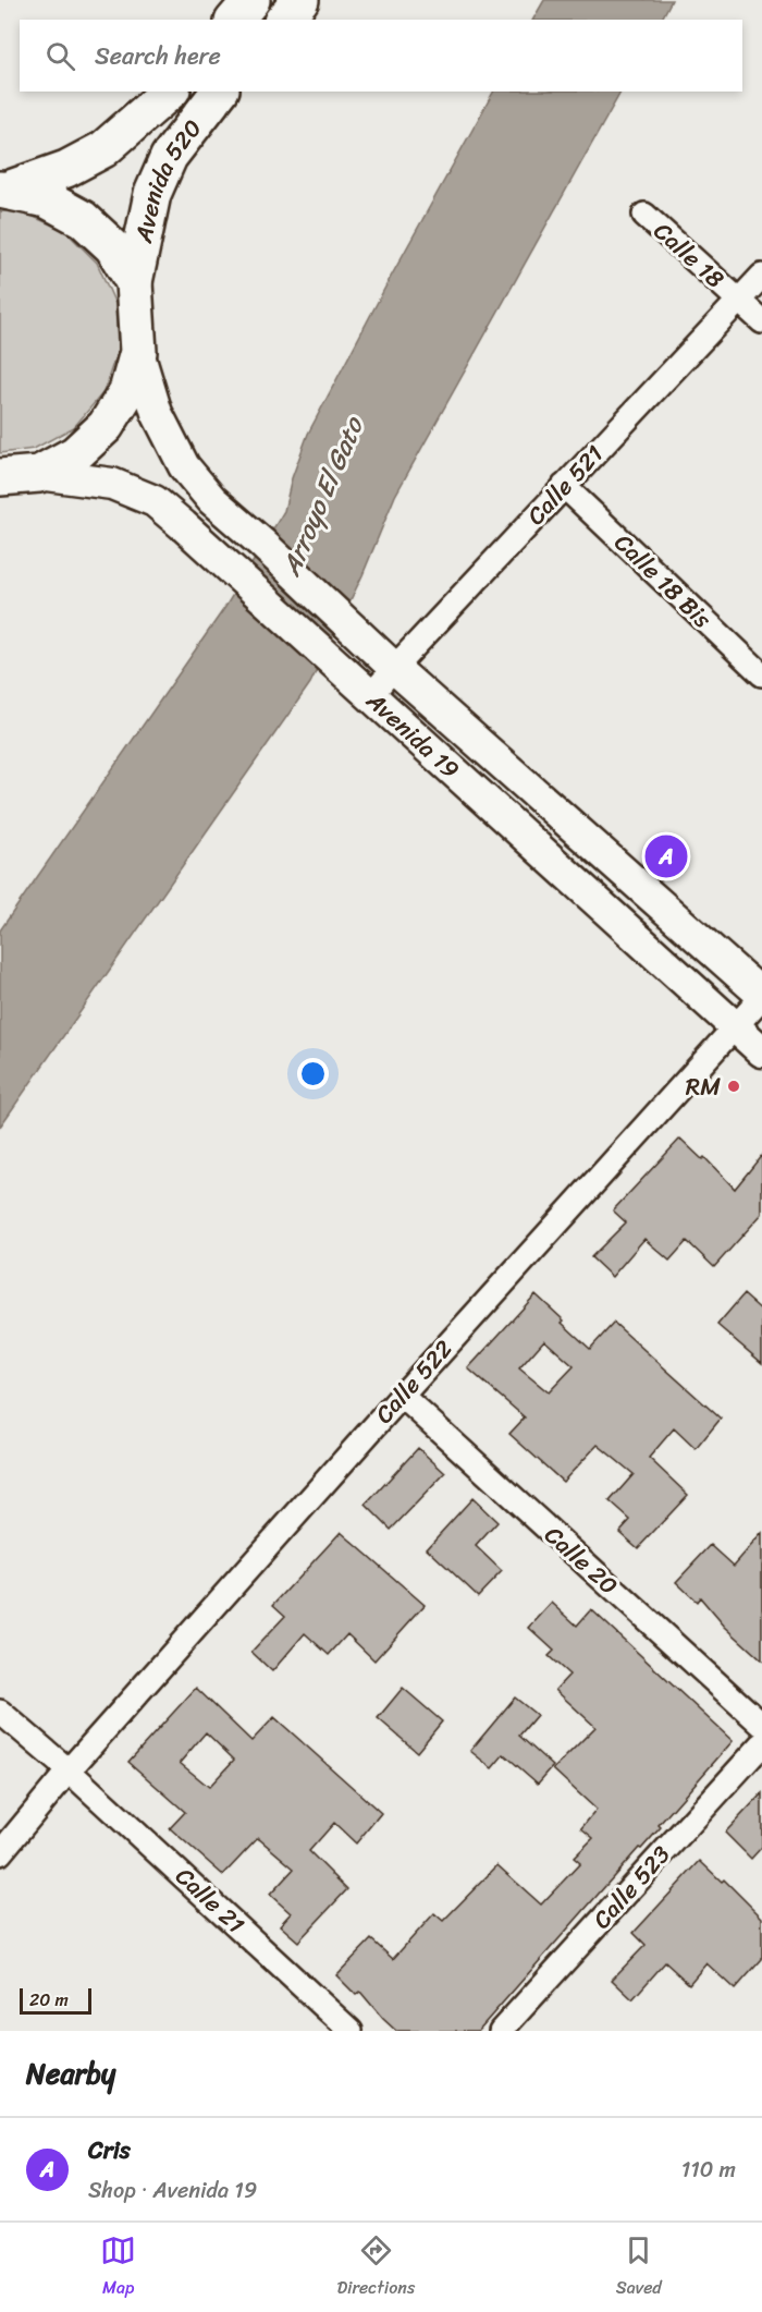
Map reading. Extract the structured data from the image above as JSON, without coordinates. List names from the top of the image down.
{
  "streets": {
    "main road": ["Avenida 520", "Avenida 19"],
    "street": [
      "Calle 18",
      "Calle 521",
      "Calle 18 Bis",
      "Calle 522",
      "Calle 20",
      "Calle 523",
      "Calle 21"
    ]
  },
  "crossings": [
    ["Calle 18", "Calle 521"],
    ["Calle 521", "Calle 18 Bis"],
    ["Calle 521", "Avenida 19"],
    ["Avenida 19", "Calle 522"],
    ["Calle 522", "Calle 20"],
    ["Calle 522", "Calle 21"]
  ],
  "water": ["Arroyo El Gato"],
  "places": ["RM"],
  "scale_bar": "20 m",
  "page": {
    "search": "Search here",
    "pins": "A",
    "scale": "20 m",
    "heading": "Nearby",
    "list": [
      {
        "mark": "A",
        "name": "Cris",
        "note": "Shop · Avenida 19",
        "value": "110 m"
      }
    ],
    "nav": ["Map", "Directions", "Saved"]
  }
}
